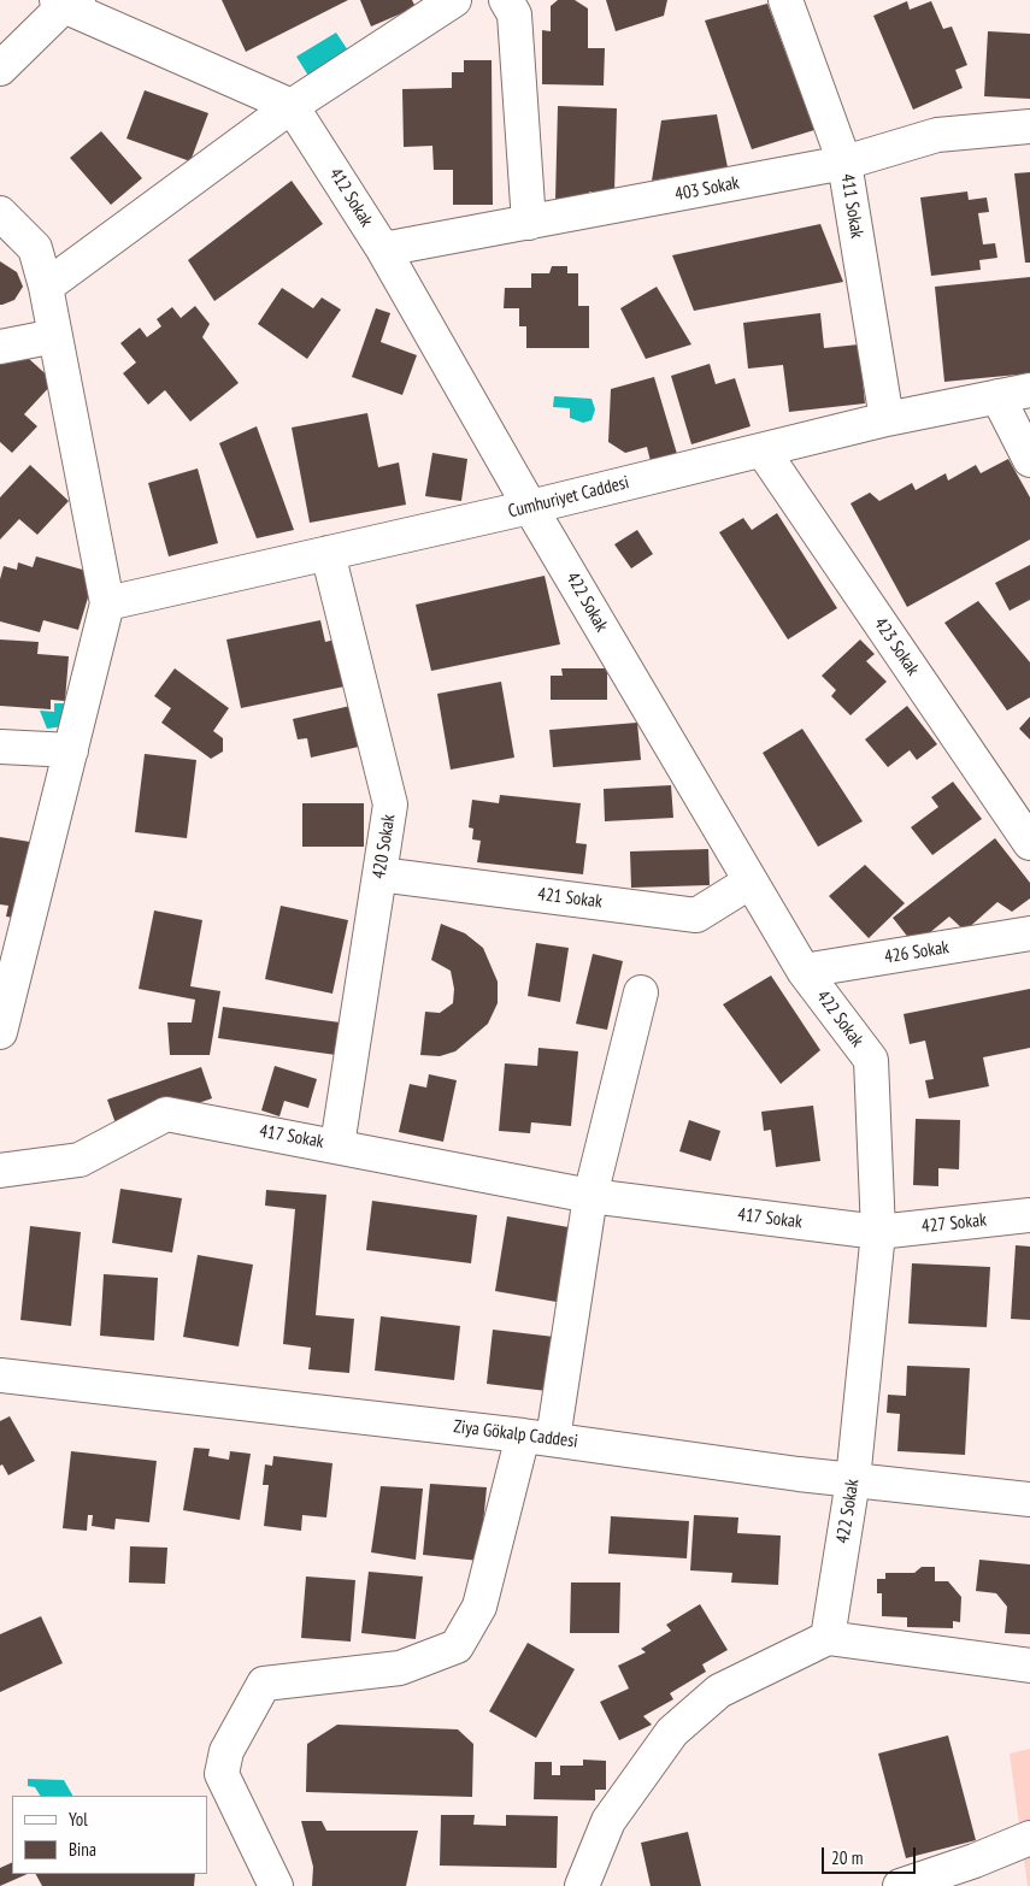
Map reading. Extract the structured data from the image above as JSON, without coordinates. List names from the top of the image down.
{
  "streets": {
    "street": [
      "403 Sokak",
      "412 Sokak",
      "411 Sokak",
      "Cumhuriyet Caddesi",
      "422 Sokak",
      "423 Sokak",
      "420 Sokak",
      "421 Sokak",
      "426 Sokak",
      "417 Sokak",
      "427 Sokak",
      "Ziya Gökalp Caddesi"
    ]
  },
  "crossings": [
    ["403 Sokak", "412 Sokak"],
    ["403 Sokak", "411 Sokak"],
    ["412 Sokak", "Cumhuriyet Caddesi"],
    ["412 Sokak", "422 Sokak"],
    ["411 Sokak", "Cumhuriyet Caddesi"],
    ["Cumhuriyet Caddesi", "422 Sokak"],
    ["Cumhuriyet Caddesi", "423 Sokak"],
    ["Cumhuriyet Caddesi", "420 Sokak"],
    ["422 Sokak", "421 Sokak"],
    ["422 Sokak", "426 Sokak"],
    ["422 Sokak", "417 Sokak"],
    ["422 Sokak", "427 Sokak"],
    ["422 Sokak", "Ziya Gökalp Caddesi"],
    ["420 Sokak", "421 Sokak"],
    ["420 Sokak", "417 Sokak"],
    ["417 Sokak", "427 Sokak"]
  ],
  "legend": ["Yol", "Bina"],
  "scale_bar": "20 m"
}
